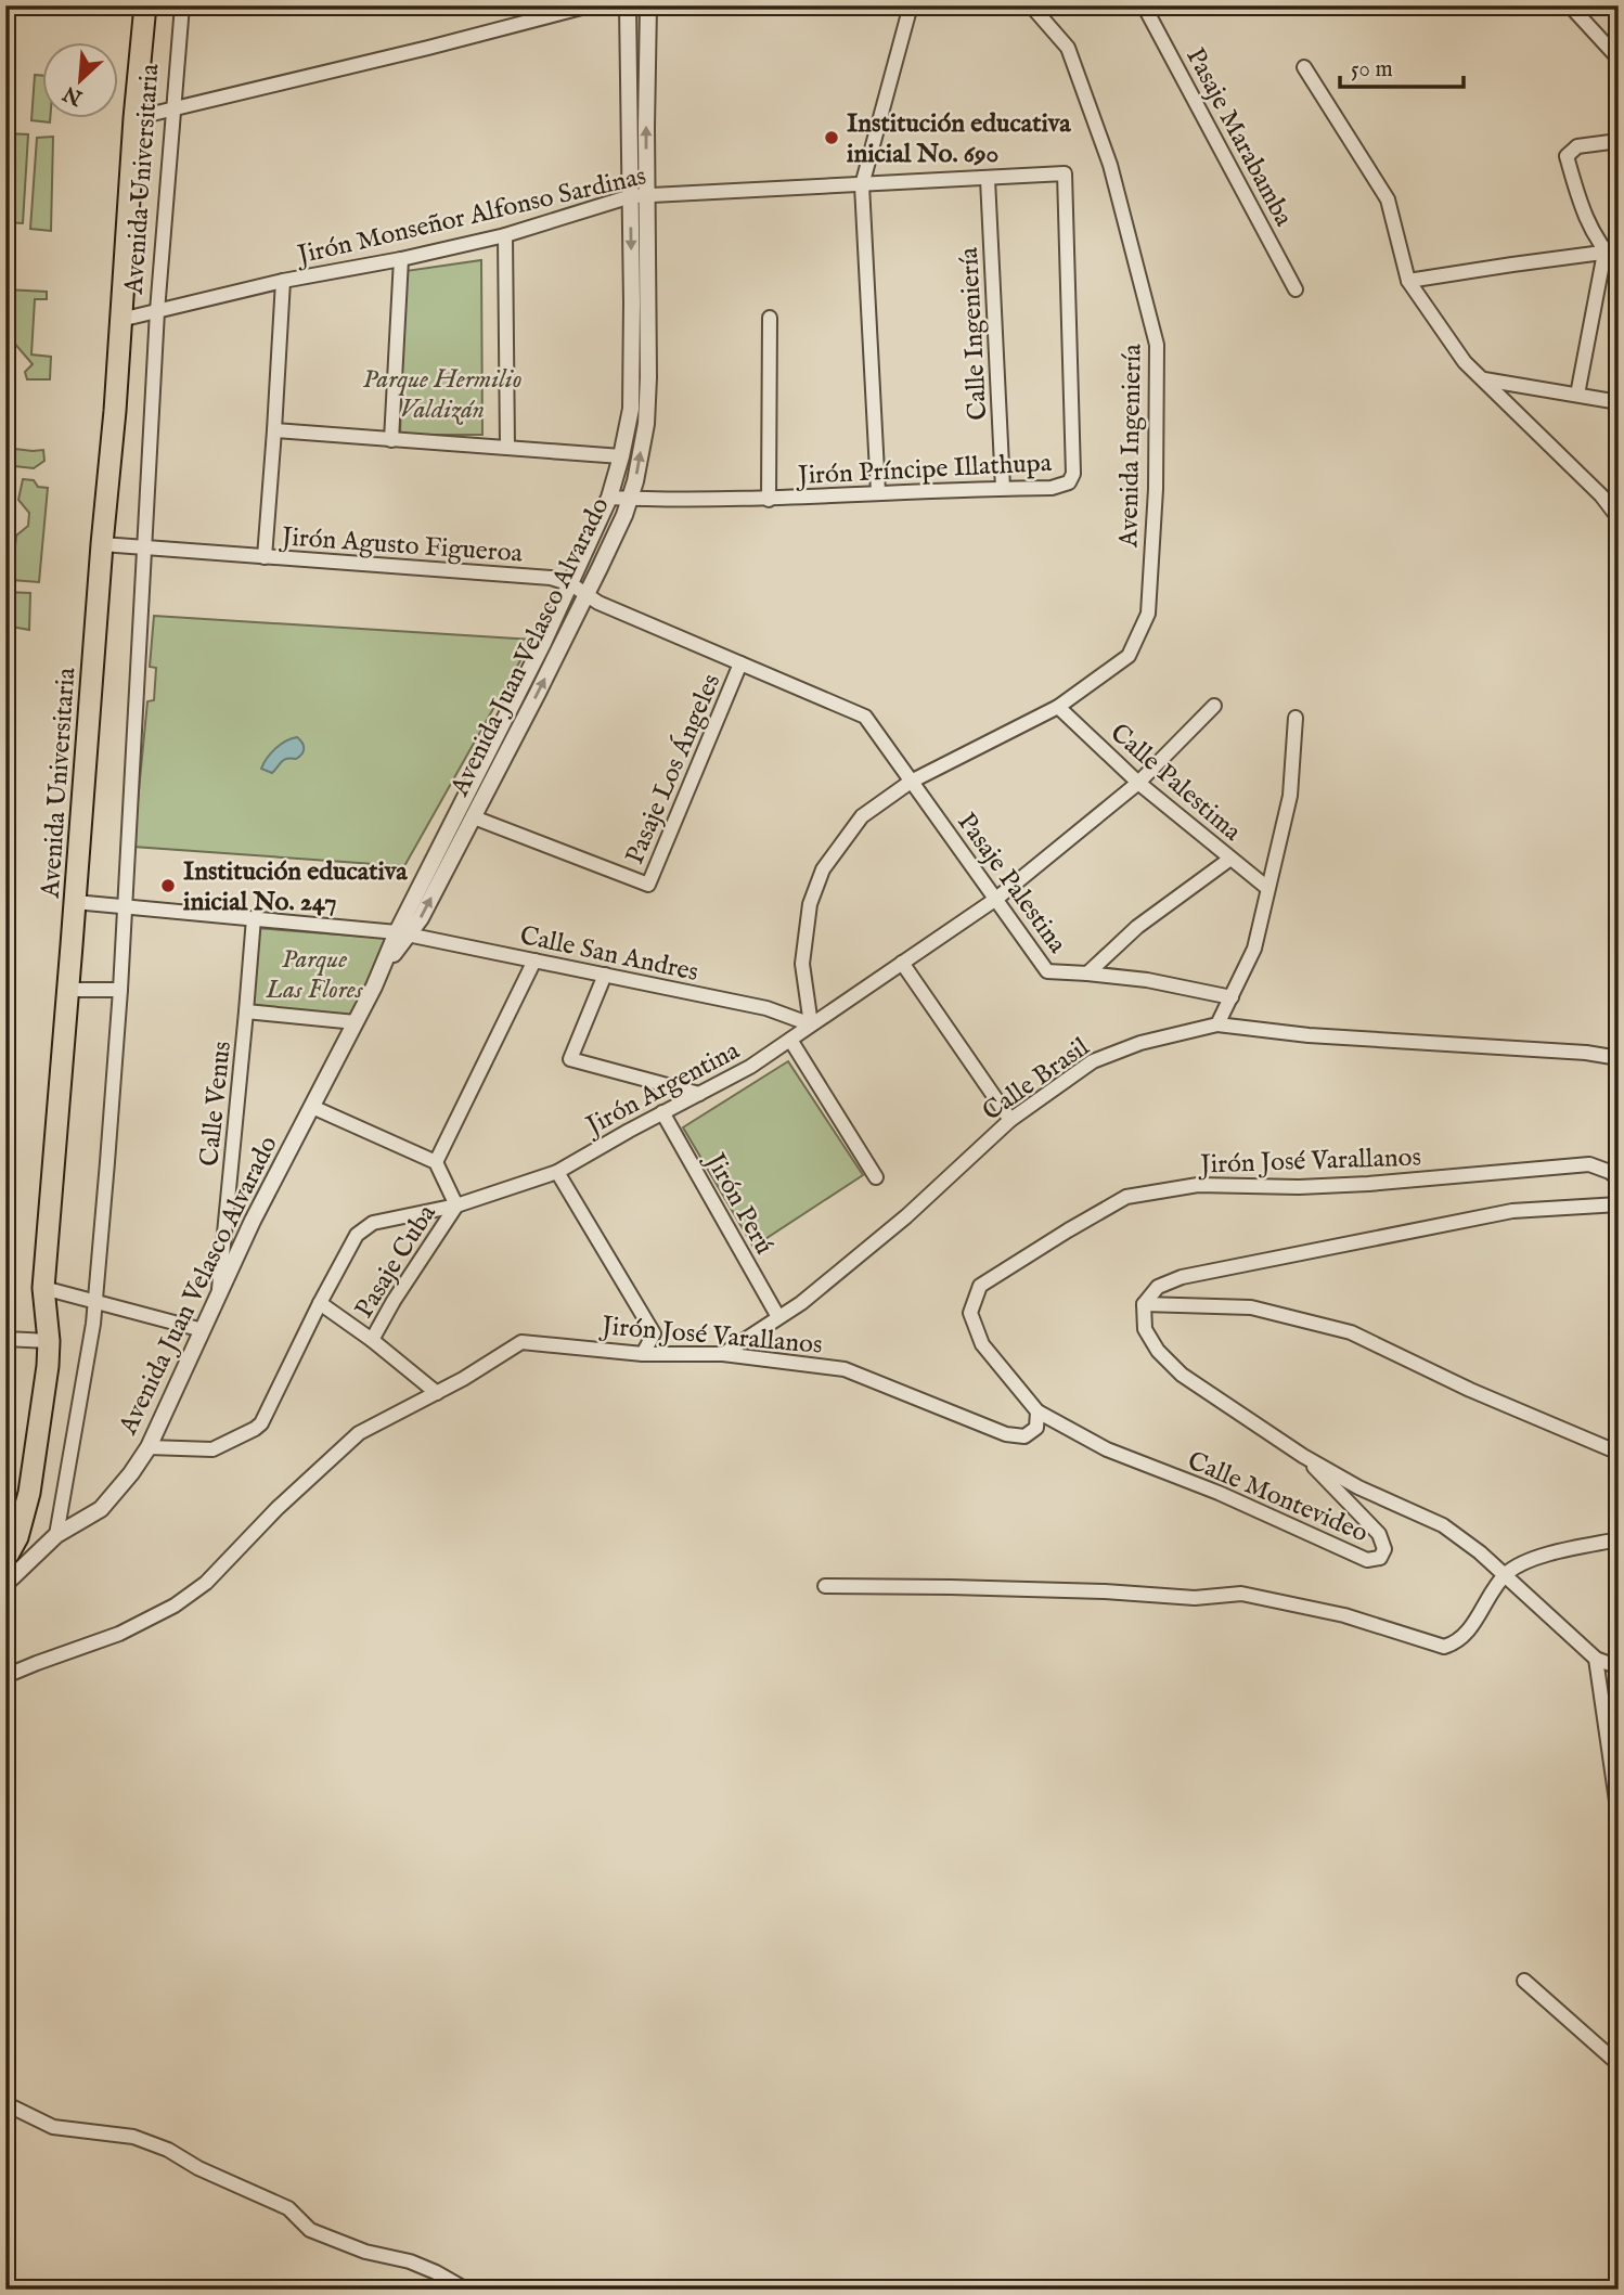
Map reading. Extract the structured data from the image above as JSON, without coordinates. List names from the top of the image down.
{
  "streets": {
    "highway": ["Avenida Universitaria"],
    "street": [
      "Pasaje Marabamba",
      "Jirón Monseñor Alfonso Sardinas",
      "Calle Ingeniería",
      "Avenida Ingeniería",
      "Jirón Príncipe Illathupa",
      "Jirón Agusto Figueroa",
      "Avenida Juan Velasco Alvarado",
      "Pasaje Los Ángeles",
      "Calle Palestima",
      "Pasaje Palestina",
      "Calle San Andres",
      "Calle Brasil",
      "Jirón Argentina",
      "Calle Venus",
      "Jirón José Varallanos",
      "Jirón Perú",
      "Pasaje Cuba",
      "Calle Montevideo"
    ]
  },
  "crossings": [
    ["Avenida Universitaria", "Jirón Monseñor Alfonso Sardinas"],
    ["Avenida Universitaria", "Jirón Agusto Figueroa"],
    ["Avenida Universitaria", "Avenida Juan Velasco Alvarado"],
    ["Avenida Universitaria", "Calle San Andres"],
    ["Jirón Monseñor Alfonso Sardinas", "Calle Ingeniería"],
    ["Jirón Monseñor Alfonso Sardinas", "Jirón Príncipe Illathupa"],
    ["Jirón Monseñor Alfonso Sardinas", "Avenida Juan Velasco Alvarado"],
    ["Calle Ingeniería", "Jirón Príncipe Illathupa"],
    ["Avenida Ingeniería", "Jirón Agusto Figueroa"],
    ["Avenida Ingeniería", "Calle Palestima"],
    ["Avenida Ingeniería", "Pasaje Palestina"],
    ["Avenida Ingeniería", "Calle San Andres"],
    ["Avenida Ingeniería", "Jirón Argentina"],
    ["Jirón Príncipe Illathupa", "Avenida Juan Velasco Alvarado"],
    ["Jirón Agusto Figueroa", "Avenida Juan Velasco Alvarado"],
    ["Jirón Agusto Figueroa", "Pasaje Los Ángeles"],
    ["Jirón Agusto Figueroa", "Pasaje Palestina"],
    ["Avenida Juan Velasco Alvarado", "Pasaje Los Ángeles"],
    ["Avenida Juan Velasco Alvarado", "Calle San Andres"],
    ["Avenida Juan Velasco Alvarado", "Jirón Argentina"],
    ["Avenida Juan Velasco Alvarado", "Calle Venus"],
    ["Calle Palestima", "Jirón Argentina"],
    ["Pasaje Palestina", "Jirón Argentina"],
    ["Calle San Andres", "Jirón Argentina"],
    ["Calle San Andres", "Calle Venus"],
    ["Calle Brasil", "Jirón José Varallanos"],
    ["Calle Brasil", "Jirón Perú"],
    ["Jirón Argentina", "Jirón Perú"],
    ["Jirón Argentina", "Pasaje Cuba"],
    ["Jirón José Varallanos", "Calle Montevideo"]
  ],
  "parks": ["Parque Hermilio Valdizán", "Parque Las Flores"],
  "places": ["Institución educativa inicial No. 690", "Institución educativa inicial No. 247"],
  "scale_bar": "50 m",
  "north": "bottom left"
}
